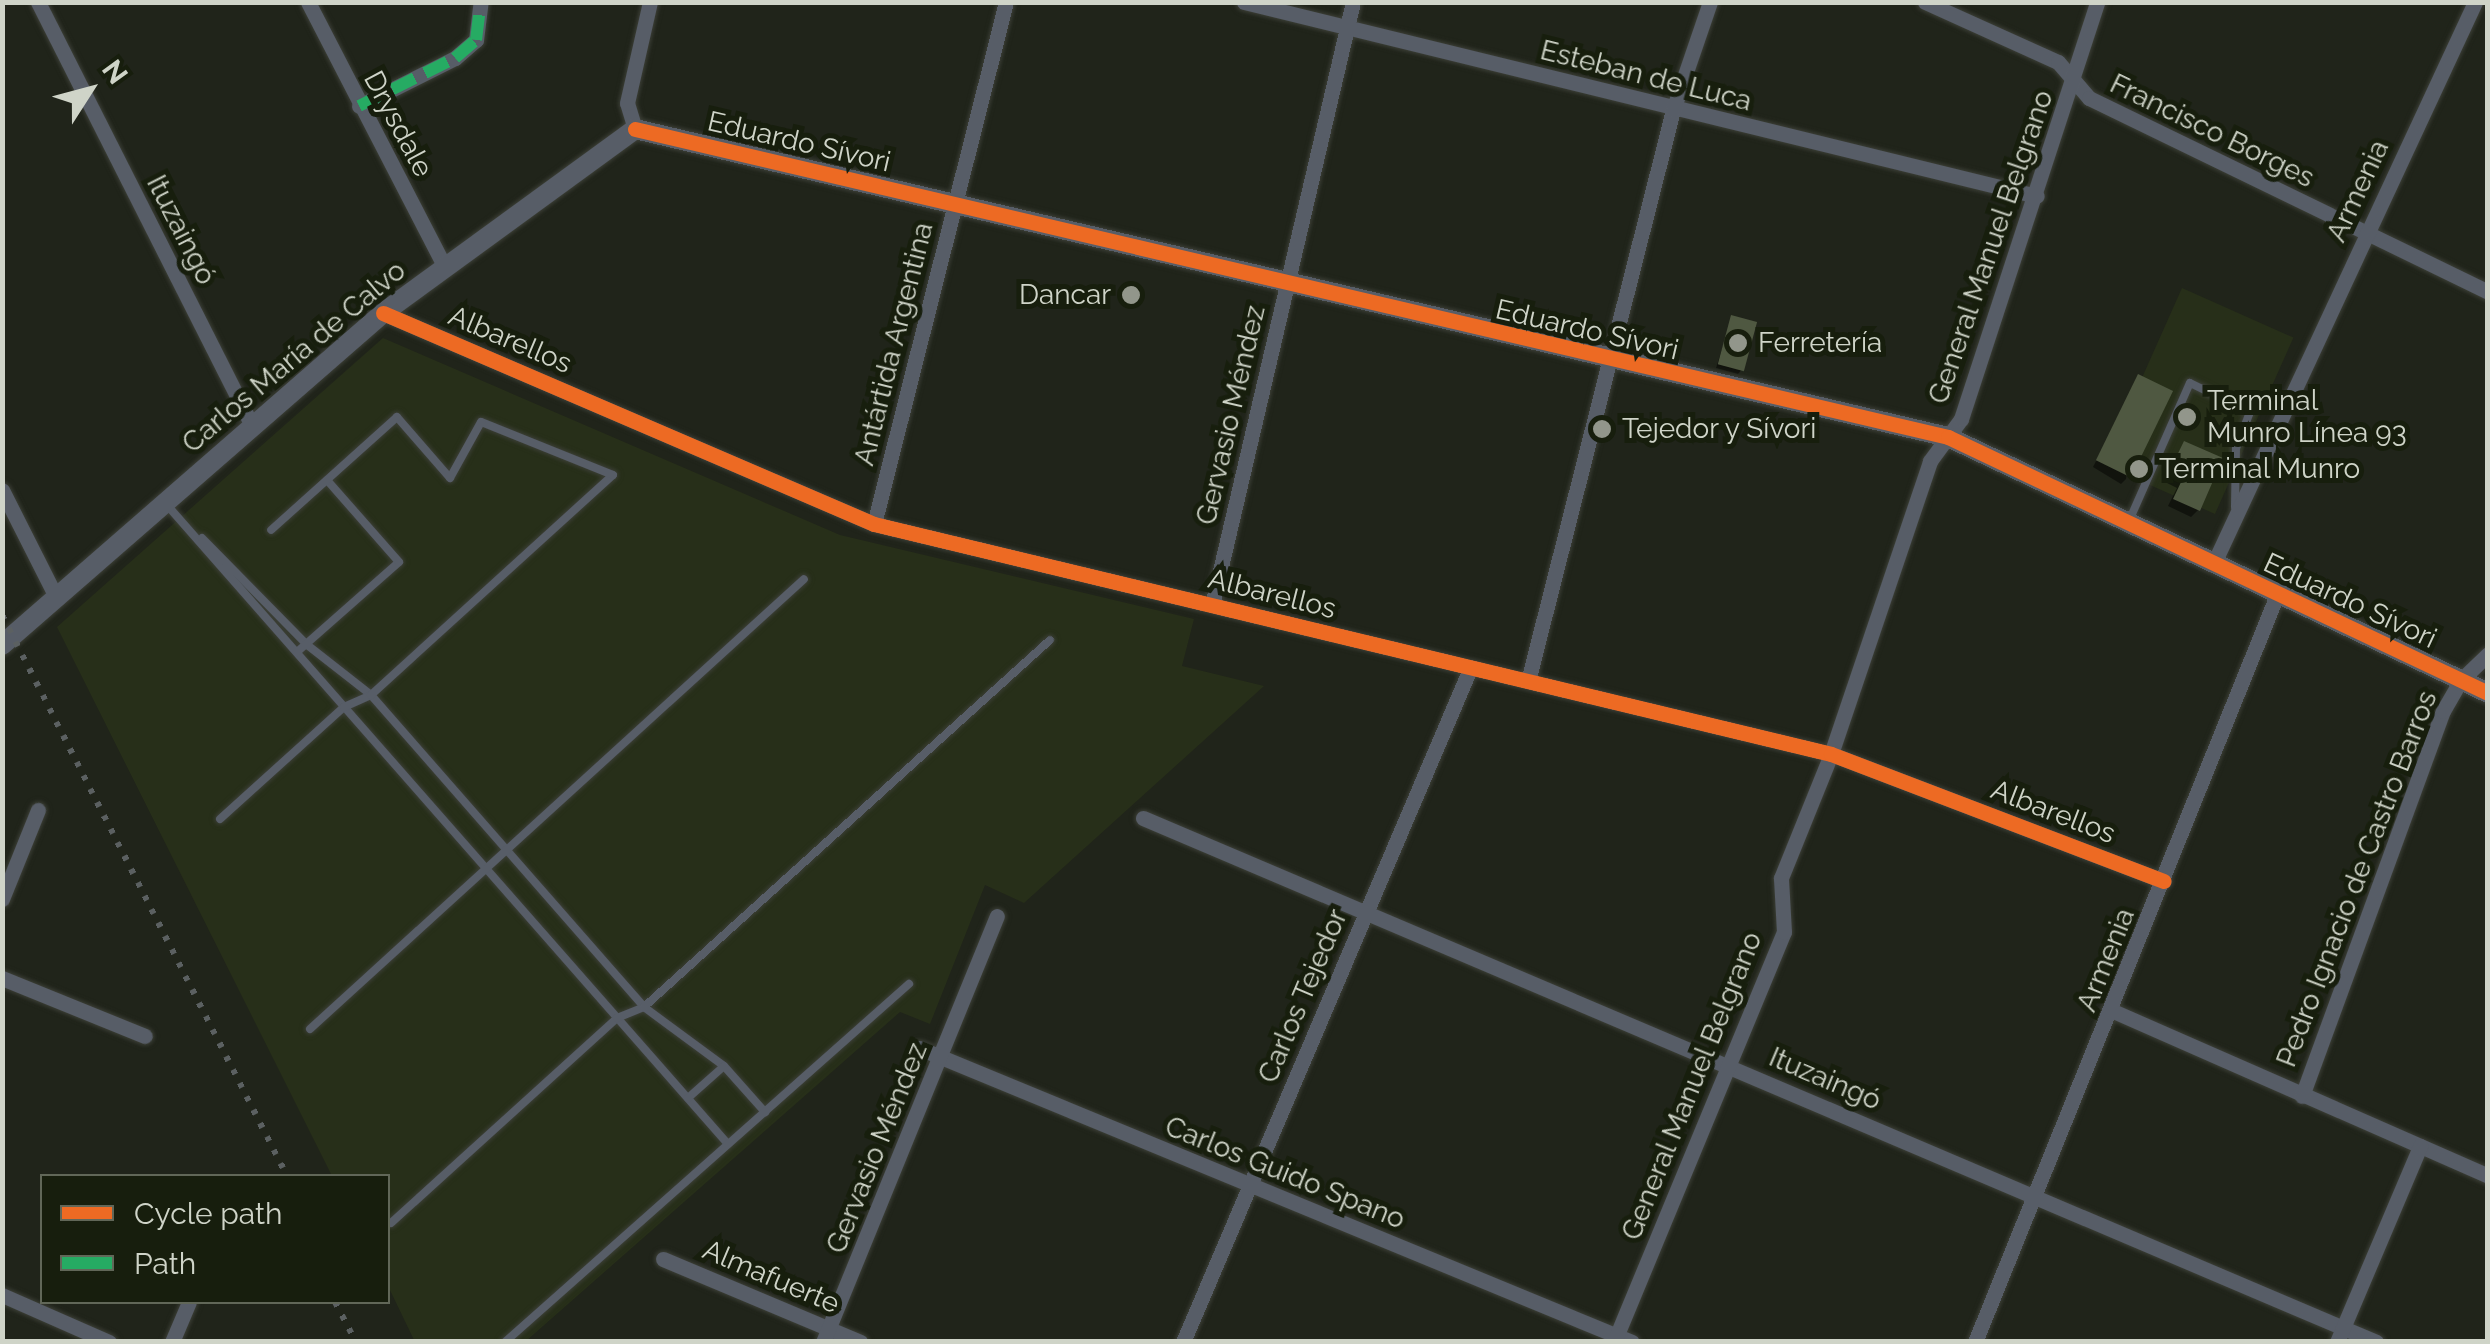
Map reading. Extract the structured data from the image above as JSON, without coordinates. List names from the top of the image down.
{
  "streets": {
    "street": [
      "Esteban de Luca",
      "Drysdale",
      "Francisco Borges",
      "Eduardo Sívori",
      "Armenia",
      "Ituzaingó",
      "General Manuel Belgrano",
      "Albarellos",
      "Antártida Argentina",
      "Carlos María de Calvo",
      "Gervasio Méndez",
      "Pedro Ignacio de Castro Barros",
      "Carlos Tejedor",
      "Carlos Guido Spano",
      "Almafuerte"
    ]
  },
  "crossings": [
    ["Esteban de Luca", "General Manuel Belgrano"],
    ["Esteban de Luca", "Gervasio Méndez"],
    ["Drysdale", "Carlos María de Calvo"],
    ["Francisco Borges", "Armenia"],
    ["Francisco Borges", "General Manuel Belgrano"],
    ["Eduardo Sívori", "Armenia"],
    ["Eduardo Sívori", "General Manuel Belgrano"],
    ["Eduardo Sívori", "Antártida Argentina"],
    ["Eduardo Sívori", "Carlos María de Calvo"],
    ["Eduardo Sívori", "Gervasio Méndez"],
    ["Eduardo Sívori", "Pedro Ignacio de Castro Barros"],
    ["Armenia", "Ituzaingó"],
    ["Armenia", "Albarellos"],
    ["Ituzaingó", "General Manuel Belgrano"],
    ["Ituzaingó", "Carlos María de Calvo"],
    ["Ituzaingó", "Carlos Tejedor"],
    ["General Manuel Belgrano", "Albarellos"],
    ["General Manuel Belgrano", "Carlos Guido Spano"],
    ["Albarellos", "Antártida Argentina"],
    ["Albarellos", "Carlos María de Calvo"],
    ["Albarellos", "Gervasio Méndez"],
    ["Albarellos", "Carlos Tejedor"],
    ["Gervasio Méndez", "Carlos Guido Spano"],
    ["Gervasio Méndez", "Almafuerte"],
    ["Carlos Tejedor", "Carlos Guido Spano"]
  ],
  "places": [
    "Dancar",
    "Ferretería",
    "Terminal Munro Línea 93",
    "Tejedor y Sívori",
    "Terminal Munro"
  ],
  "legend": ["Cycle path", "Path"],
  "north": "top right"
}
